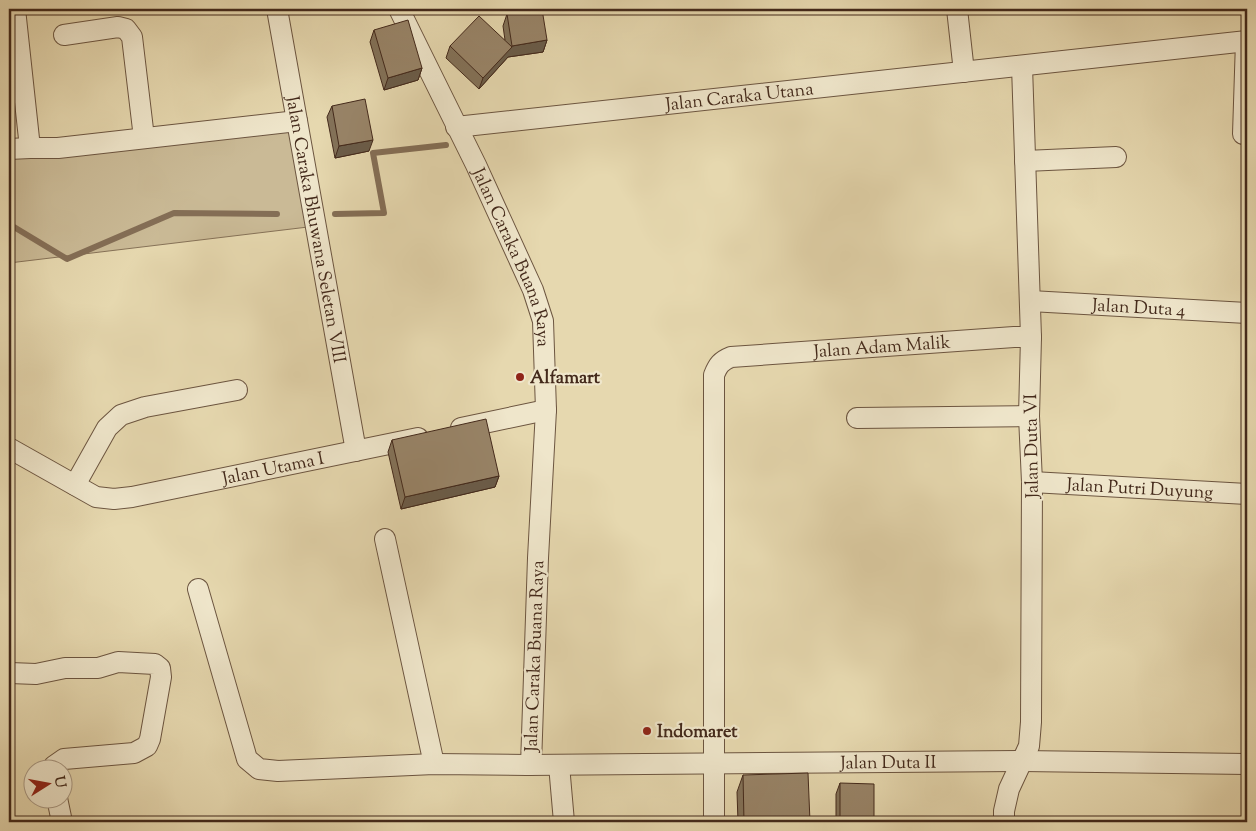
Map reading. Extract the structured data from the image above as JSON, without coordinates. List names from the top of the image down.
{
  "streets": {
    "street": [
      "Jalan Caraka Utana",
      "Jalan Caraka Bhuwana Seletan VIII",
      "Jalan Caraka Buana Raya",
      "Jalan Duta 4",
      "Jalan Adam Malik",
      "Jalan Duta VI",
      "Jalan Utama I",
      "Jalan Putri Duyung",
      "Jalan Duta II"
    ]
  },
  "crossings": [
    ["Jalan Caraka Utana", "Jalan Caraka Buana Raya"],
    ["Jalan Caraka Utana", "Jalan Duta VI"],
    ["Jalan Caraka Bhuwana Seletan VIII", "Jalan Utama I"],
    ["Jalan Caraka Buana Raya", "Jalan Utama I"],
    ["Jalan Caraka Buana Raya", "Jalan Duta II"],
    ["Jalan Duta 4", "Jalan Duta VI"],
    ["Jalan Adam Malik", "Jalan Duta VI"],
    ["Jalan Adam Malik", "Jalan Duta II"],
    ["Jalan Duta VI", "Jalan Putri Duyung"],
    ["Jalan Duta VI", "Jalan Duta II"]
  ],
  "places": ["Alfamart", "Indomaret"],
  "north": "right"
}
